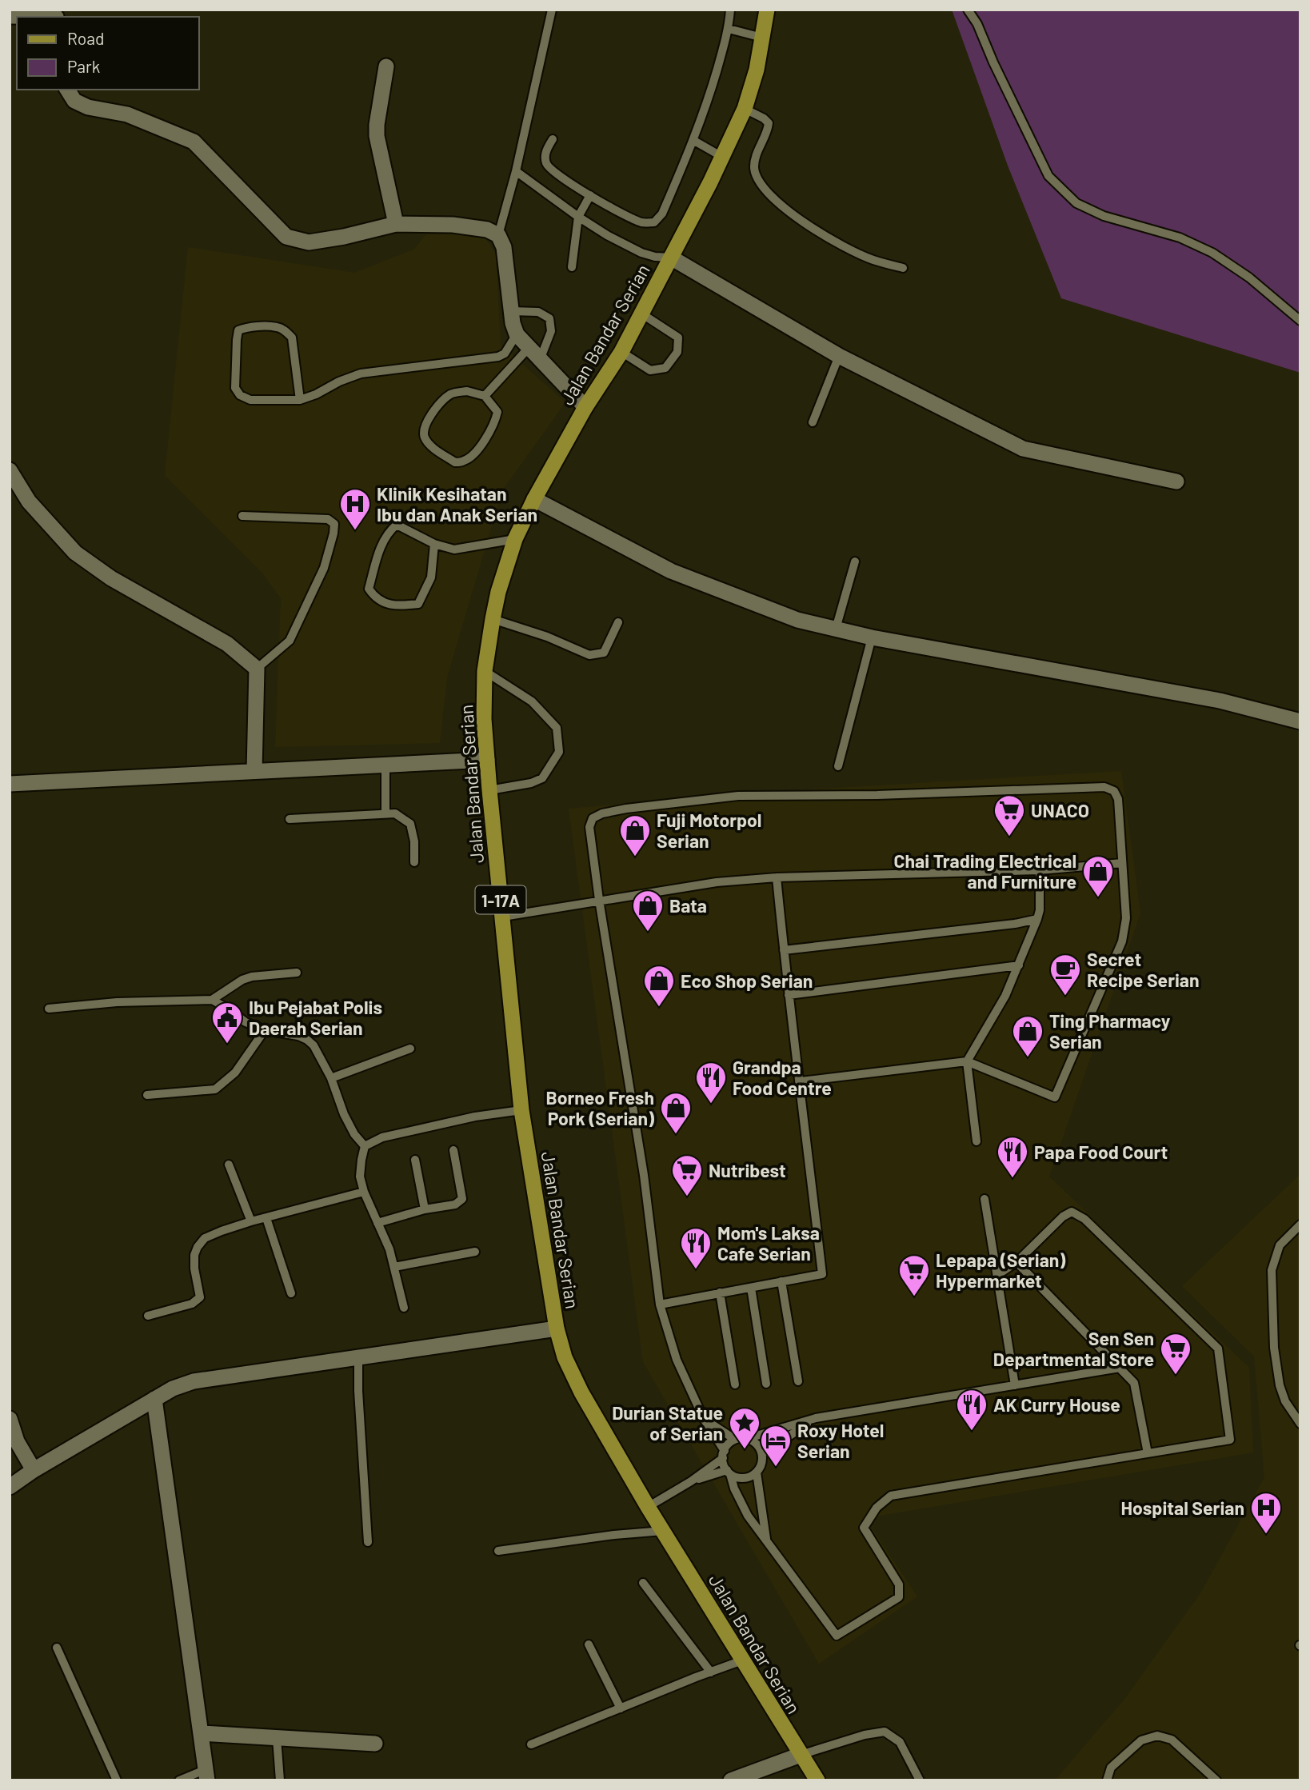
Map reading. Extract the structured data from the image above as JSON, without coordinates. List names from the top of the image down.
{
  "streets": {
    "main road": ["Jalan Bandar Serian", "1-17A"]
  },
  "places": {
    "hospital": ["Klinik Kesihatan Ibu dan Anak Serian", "Hospital Serian"],
    "supermarket": [
      "UNACO",
      "Nutribest",
      "Lepapa (Serian) Hypermarket",
      "Sen Sen Departmental Store"
    ],
    "shop": [
      "Fuji Motorpol Serian",
      "Chai Trading Electrical and Furniture",
      "Bata",
      "Eco Shop Serian",
      "Ting Pharmacy Serian",
      "Borneo Fresh Pork (Serian)"
    ],
    "cafe": ["Secret Recipe Serian"],
    "public building": ["Ibu Pejabat Polis Daerah Serian"],
    "restaurant": [
      "Grandpa Food Centre",
      "Papa Food Court",
      "Mom's Laksa Cafe Serian",
      "AK Curry House"
    ],
    "place": ["Durian Statue of Serian"],
    "hotel": ["Roxy Hotel Serian"]
  },
  "legend": ["Road", "Park"]
}
